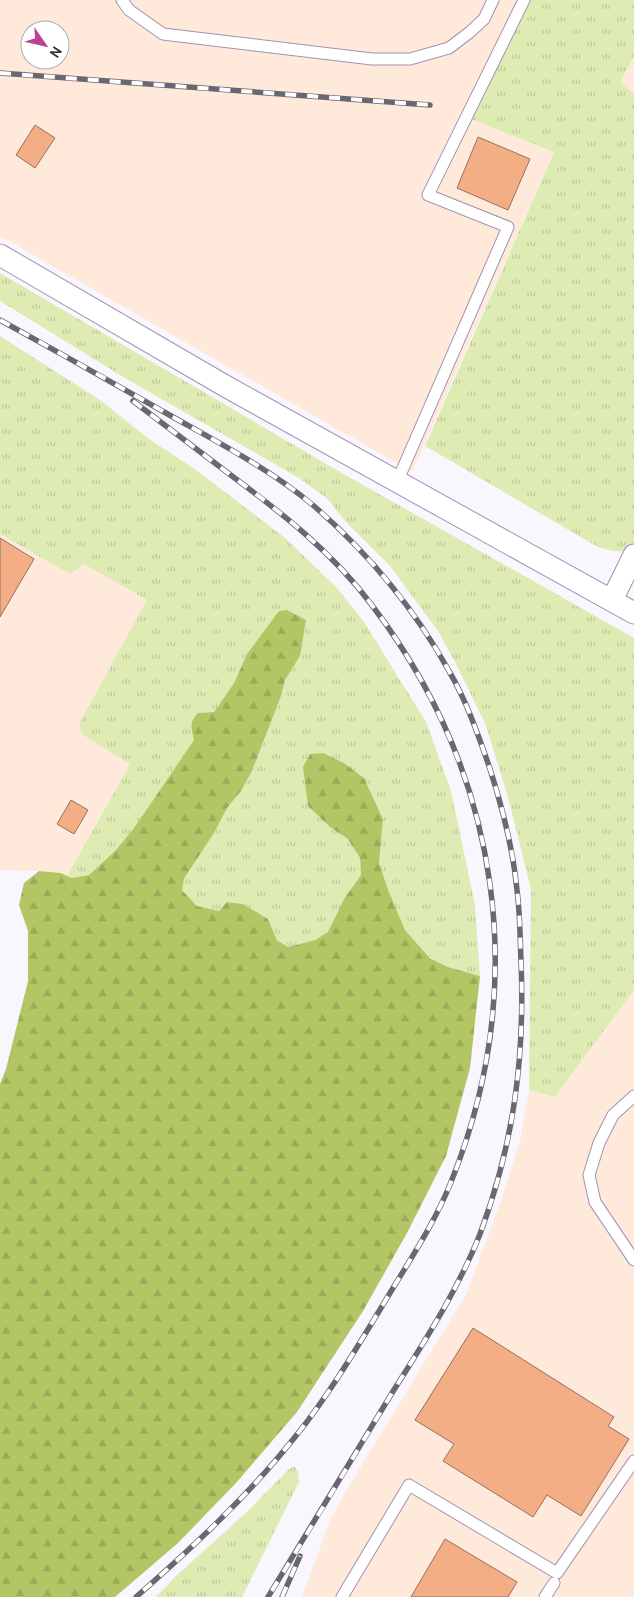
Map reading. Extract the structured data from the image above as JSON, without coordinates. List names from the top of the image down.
{
  "north": "bottom right"
}
